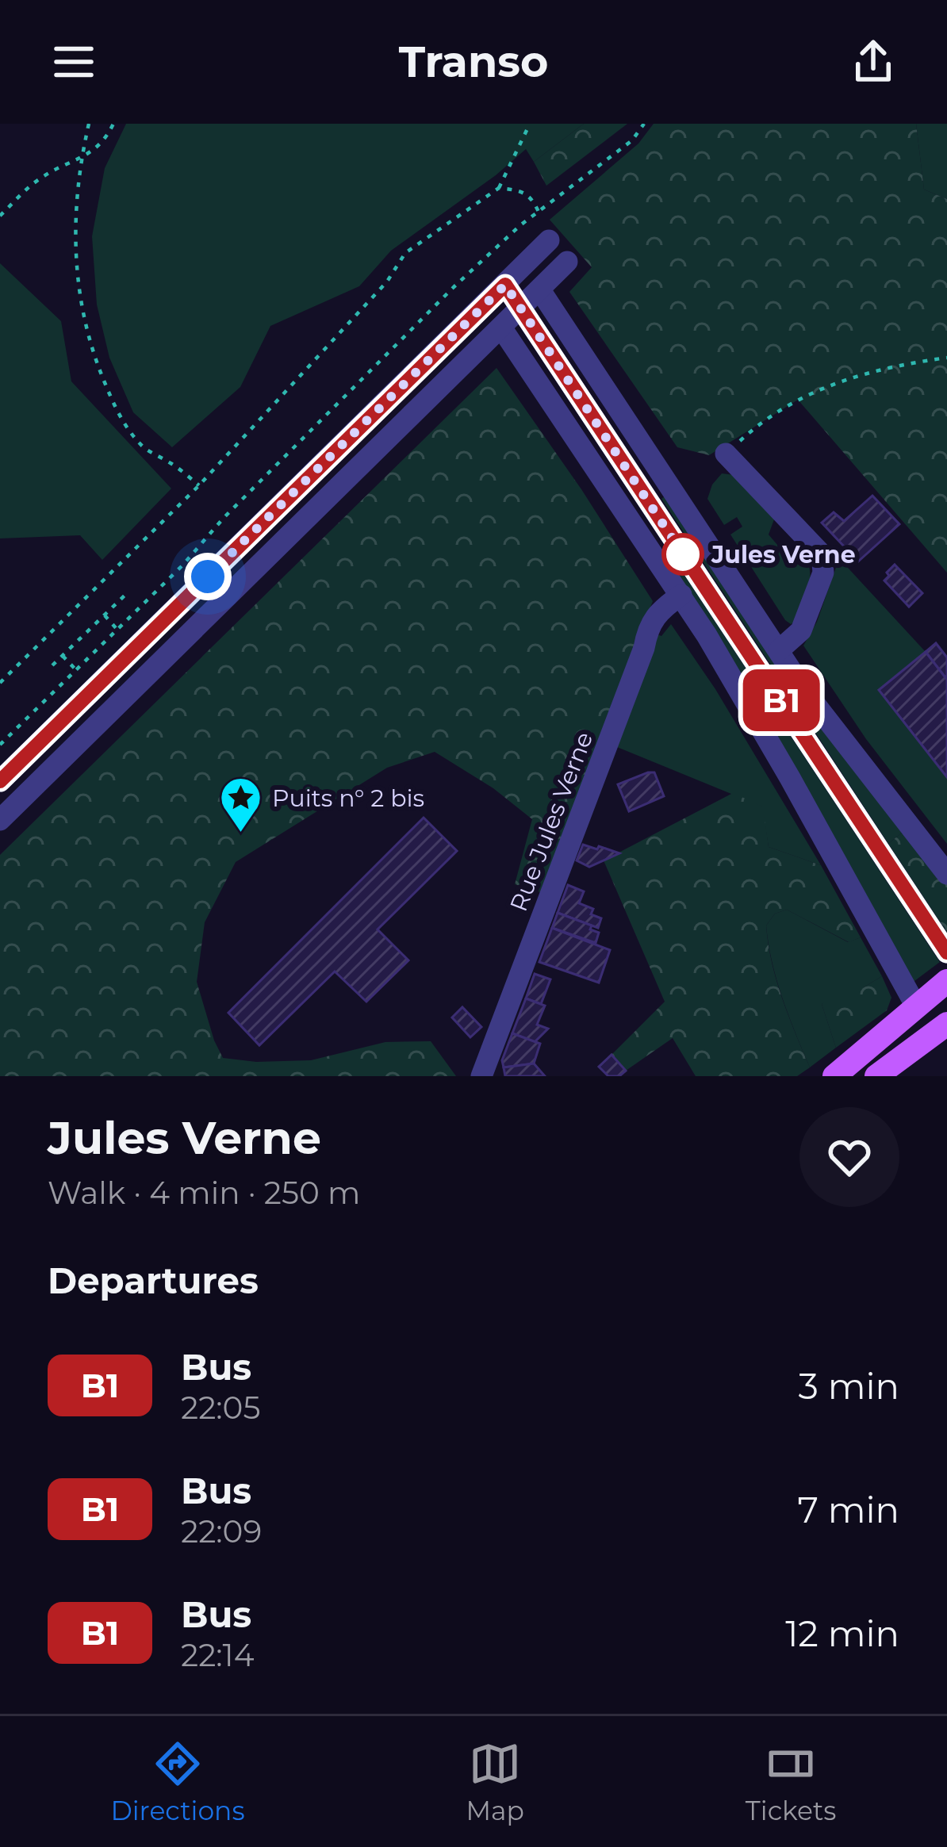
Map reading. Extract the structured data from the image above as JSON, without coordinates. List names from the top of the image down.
{
  "streets": {
    "street": ["Rue Jules Verne"]
  },
  "places": {
    "other": ["Jules Verne"],
    "place": ["Puits n° 2 bis"]
  },
  "lines": ["bus line B1"],
  "page": {
    "header": "Transo",
    "on_map": "B1",
    "heading": [
      ["Jules Verne", "Walk · 4 min · 250 m"],
      "Departures"
    ],
    "list": [
      {
        "mark": "B1",
        "name": "Bus",
        "note": "22:05",
        "value": "3 min"
      },
      {
        "mark": "B1",
        "name": "Bus",
        "note": "22:09",
        "value": "7 min"
      },
      {
        "mark": "B1",
        "name": "Bus",
        "note": "22:14",
        "value": "12 min"
      }
    ],
    "tabs": ["Directions", "Map", "Tickets"]
  }
}
